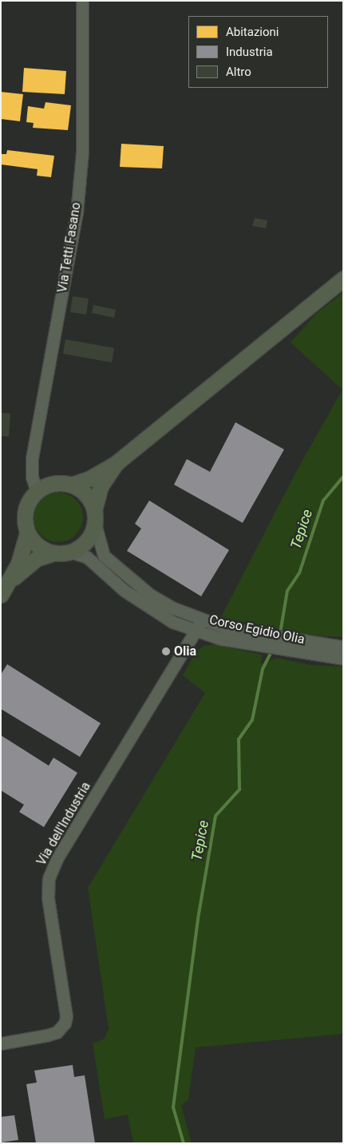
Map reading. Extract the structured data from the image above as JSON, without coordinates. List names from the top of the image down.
{
  "streets": {
    "street": ["Via Tetti Fasano", "Corso Egidio Olia", "Via dell'Industria"]
  },
  "crossings": [
    ["Via Tetti Fasano", "Corso Egidio Olia"],
    ["Corso Egidio Olia", "Via dell'Industria"]
  ],
  "water": ["Tepice"],
  "places": ["Olia"],
  "legend": ["Abitazioni", "Industria", "Altro"]
}
